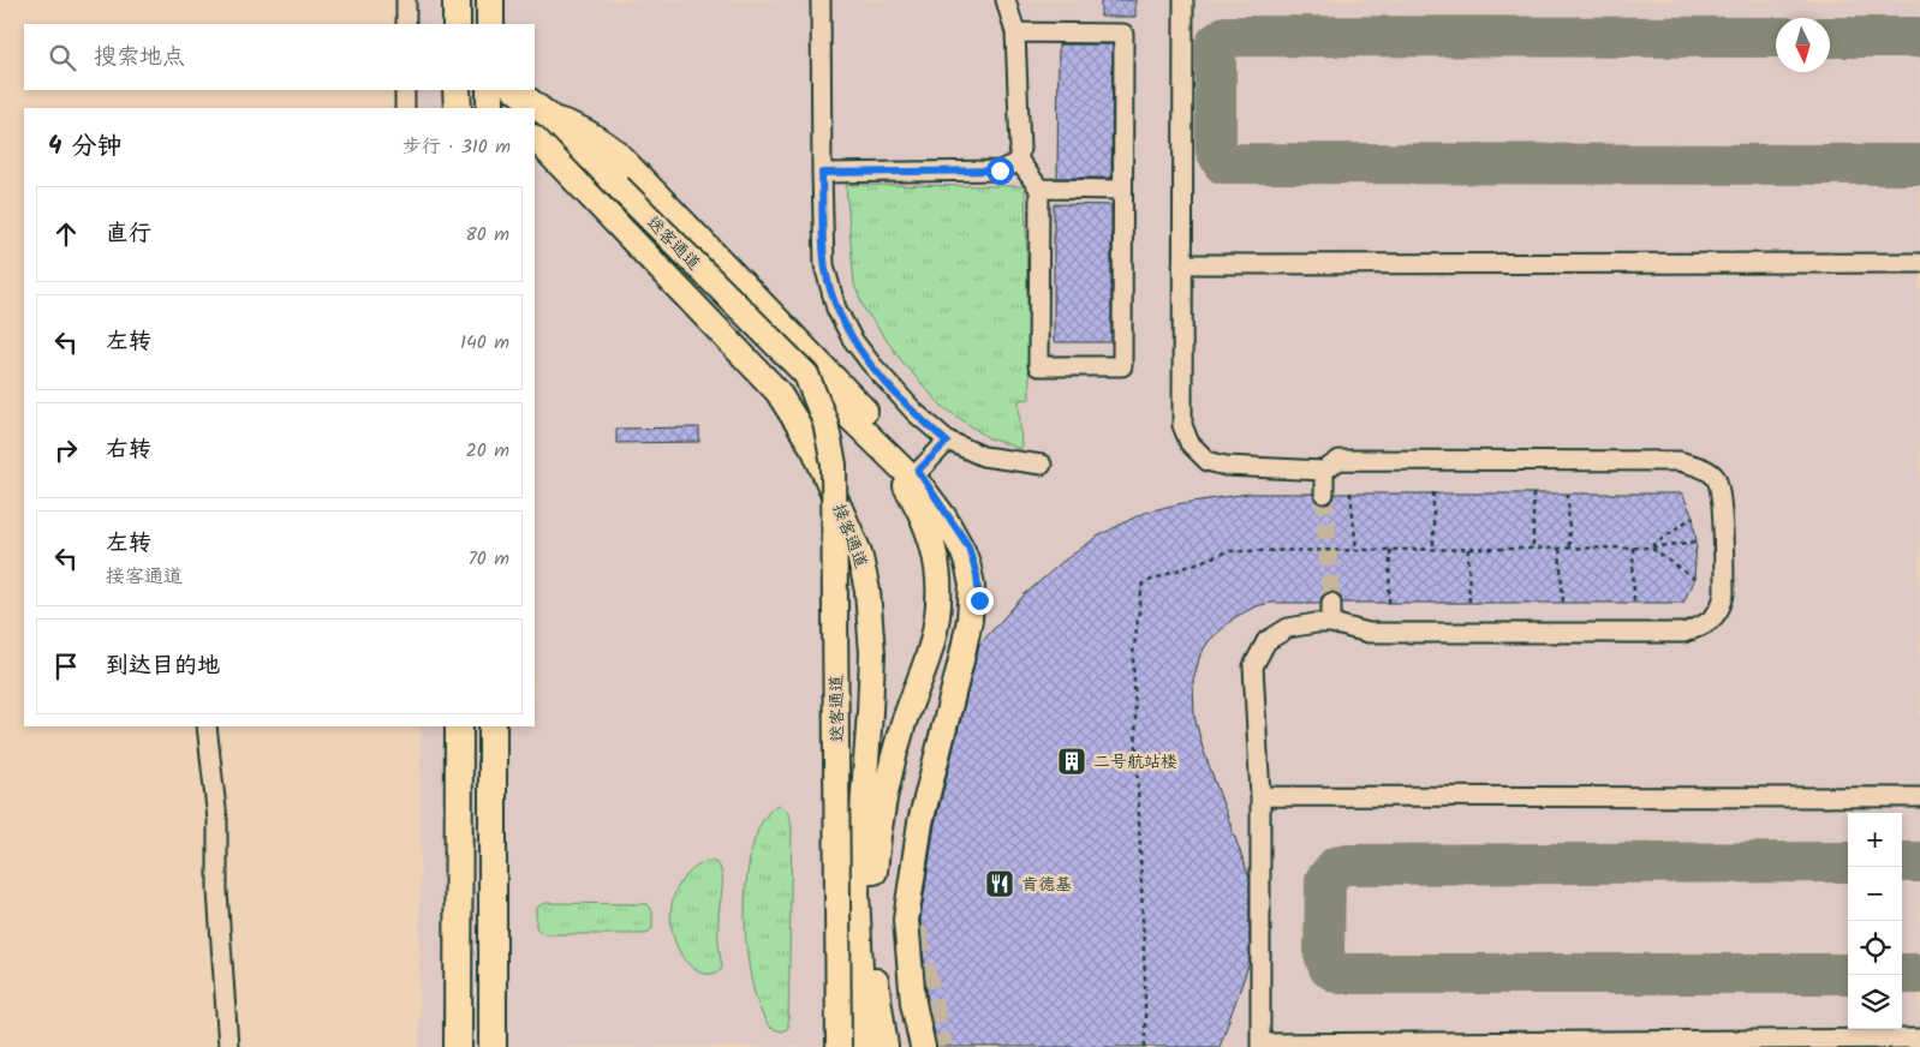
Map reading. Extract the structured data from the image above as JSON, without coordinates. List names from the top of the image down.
{
  "streets": {
    "main road": ["送客通道", "接客通道"]
  },
  "places": {
    "building": ["二号航站楼"],
    "restaurant": ["肯德基"]
  },
  "north": "bottom",
  "page": {
    "search": "搜索地点",
    "heading": ["4 分钟", "步行 · 310 m"],
    "list": [
      ["直行", "80 m"],
      ["左转", "140 m"],
      ["右转", "20 m"],
      ["左转", "接客通道", "70 m"],
      "到达目的地"
    ],
    "map_buttons": ["+", "−"]
  }
}
